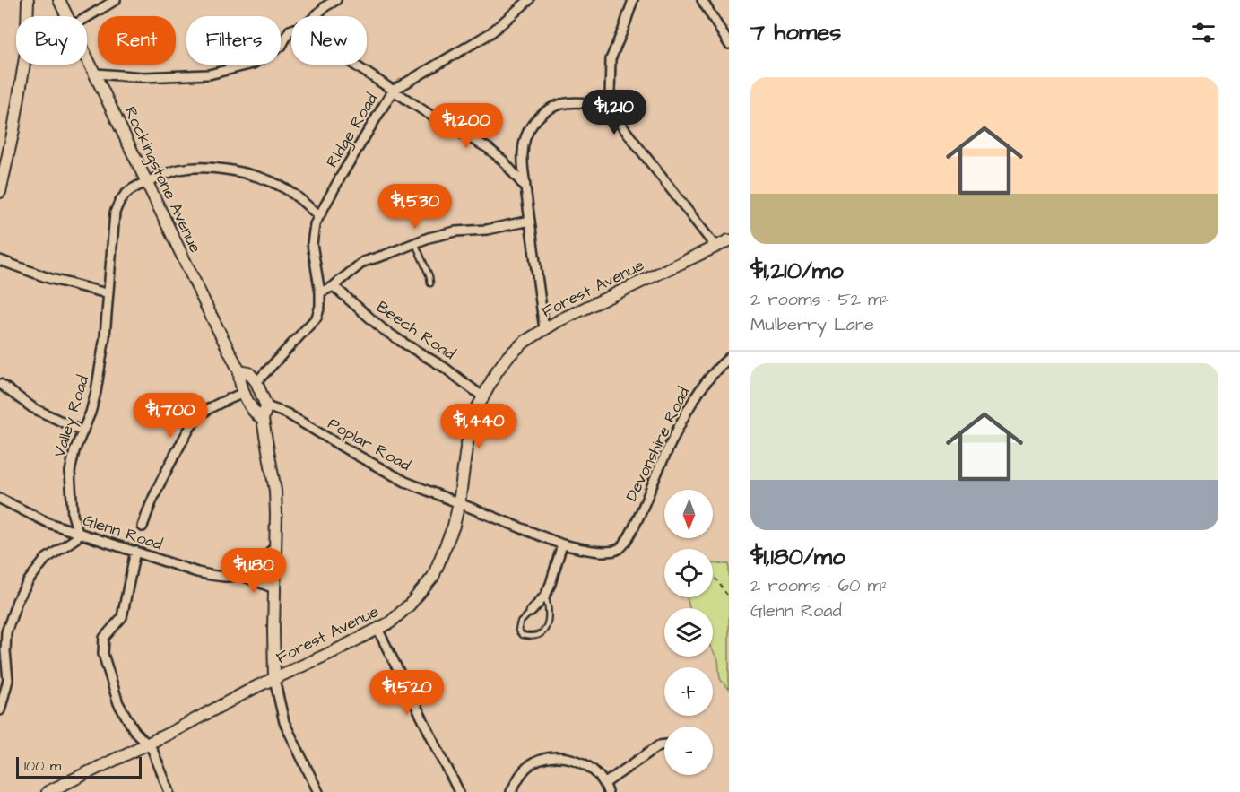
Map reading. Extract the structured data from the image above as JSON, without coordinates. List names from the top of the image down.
{
  "streets": {
    "street": [
      "Ridge Road",
      "Rockingstone Avenue",
      "Forest Avenue",
      "Beech Road",
      "Valley Road",
      "Poplar Road",
      "Devonshire Road",
      "Glenn Road"
    ]
  },
  "crossings": [
    ["Ridge Road", "Valley Road"],
    ["Rockingstone Avenue", "Forest Avenue"],
    ["Rockingstone Avenue", "Valley Road"],
    ["Rockingstone Avenue", "Poplar Road"],
    ["Rockingstone Avenue", "Glenn Road"],
    ["Forest Avenue", "Beech Road"],
    ["Forest Avenue", "Poplar Road"],
    ["Valley Road", "Glenn Road"],
    ["Poplar Road", "Devonshire Road"]
  ],
  "scale_bar": "100 m",
  "north": "bottom",
  "page": {
    "heading": "7 homes",
    "chip": [
      "Buy",
      "Rent",
      "Filters",
      "New"
    ],
    "list": [
      {
        "name": "$1,210/mo",
        "note": "2 rooms · 52 m² · Mulberry Lane"
      },
      {
        "name": "$1,180/mo",
        "note": "2 rooms · 60 m² · Glenn Road"
      }
    ],
    "price": [
      "$1,210",
      "$1,200",
      "$1,530",
      "$1,700",
      "$1,440",
      "$1,180",
      "$1,520"
    ],
    "map_buttons": ["+", "−"],
    "scale": "100 m"
  }
}
